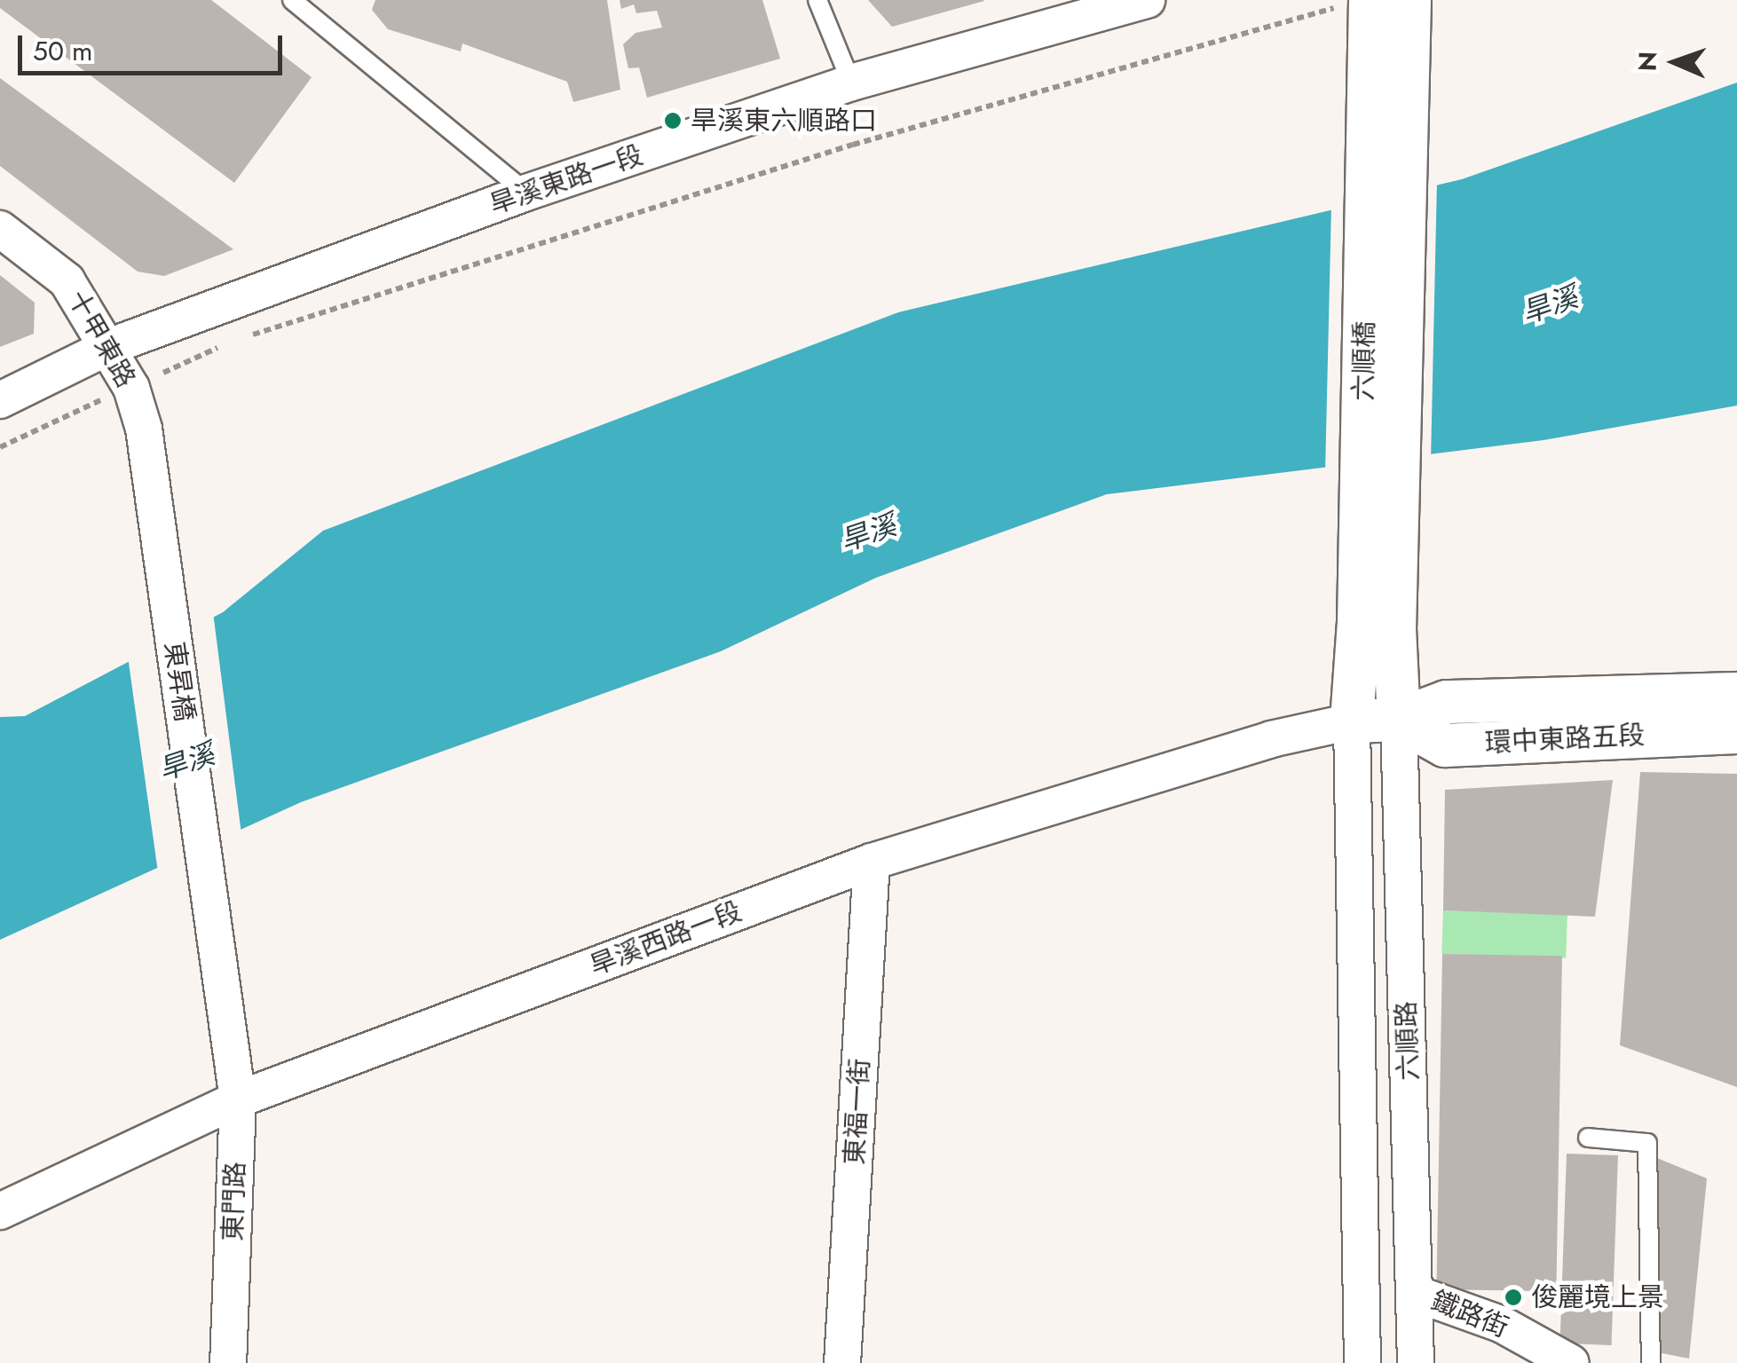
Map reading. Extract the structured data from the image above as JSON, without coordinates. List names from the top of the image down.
{
  "streets": {
    "street": [
      "旱溪東路一段",
      "十甲東路",
      "六順橋",
      "東昇橋",
      "環中東路五段",
      "旱溪西路一段",
      "六順路",
      "東福一街",
      "東門路",
      "鐵路街"
    ]
  },
  "crossings": [
    ["旱溪東路一段", "十甲東路"],
    ["十甲東路", "東昇橋"],
    ["六順橋", "環中東路五段"],
    ["六順橋", "旱溪西路一段"],
    ["六順橋", "六順路"],
    ["東昇橋", "東門路"],
    ["環中東路五段", "旱溪西路一段"],
    ["環中東路五段", "六順路"],
    ["旱溪西路一段", "六順路"],
    ["旱溪西路一段", "東福一街"],
    ["旱溪西路一段", "東門路"],
    ["六順路", "鐵路街"]
  ],
  "water": ["旱溪"],
  "places": ["旱溪東六順路口", "俊麗境上景"],
  "scale_bar": "50 m",
  "north": "left"
}
